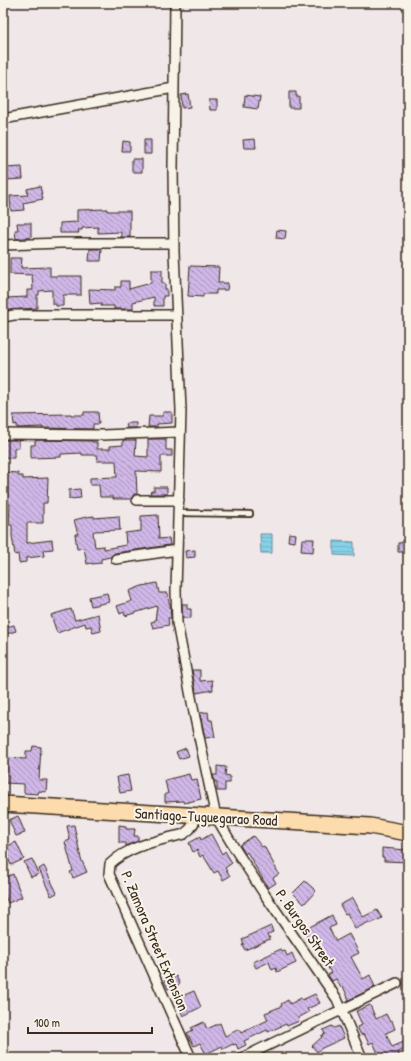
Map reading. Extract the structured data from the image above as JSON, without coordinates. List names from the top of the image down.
{
  "streets": {
    "highway": ["Santiago-Tuguegarao Road"],
    "street": ["P. Burgos Street", "P. Zamora Street Extension"]
  },
  "crossings": [
    ["Santiago-Tuguegarao Road", "P. Burgos Street"],
    ["Santiago-Tuguegarao Road", "P. Zamora Street Extension"]
  ],
  "scale_bar": "100 m"
}
